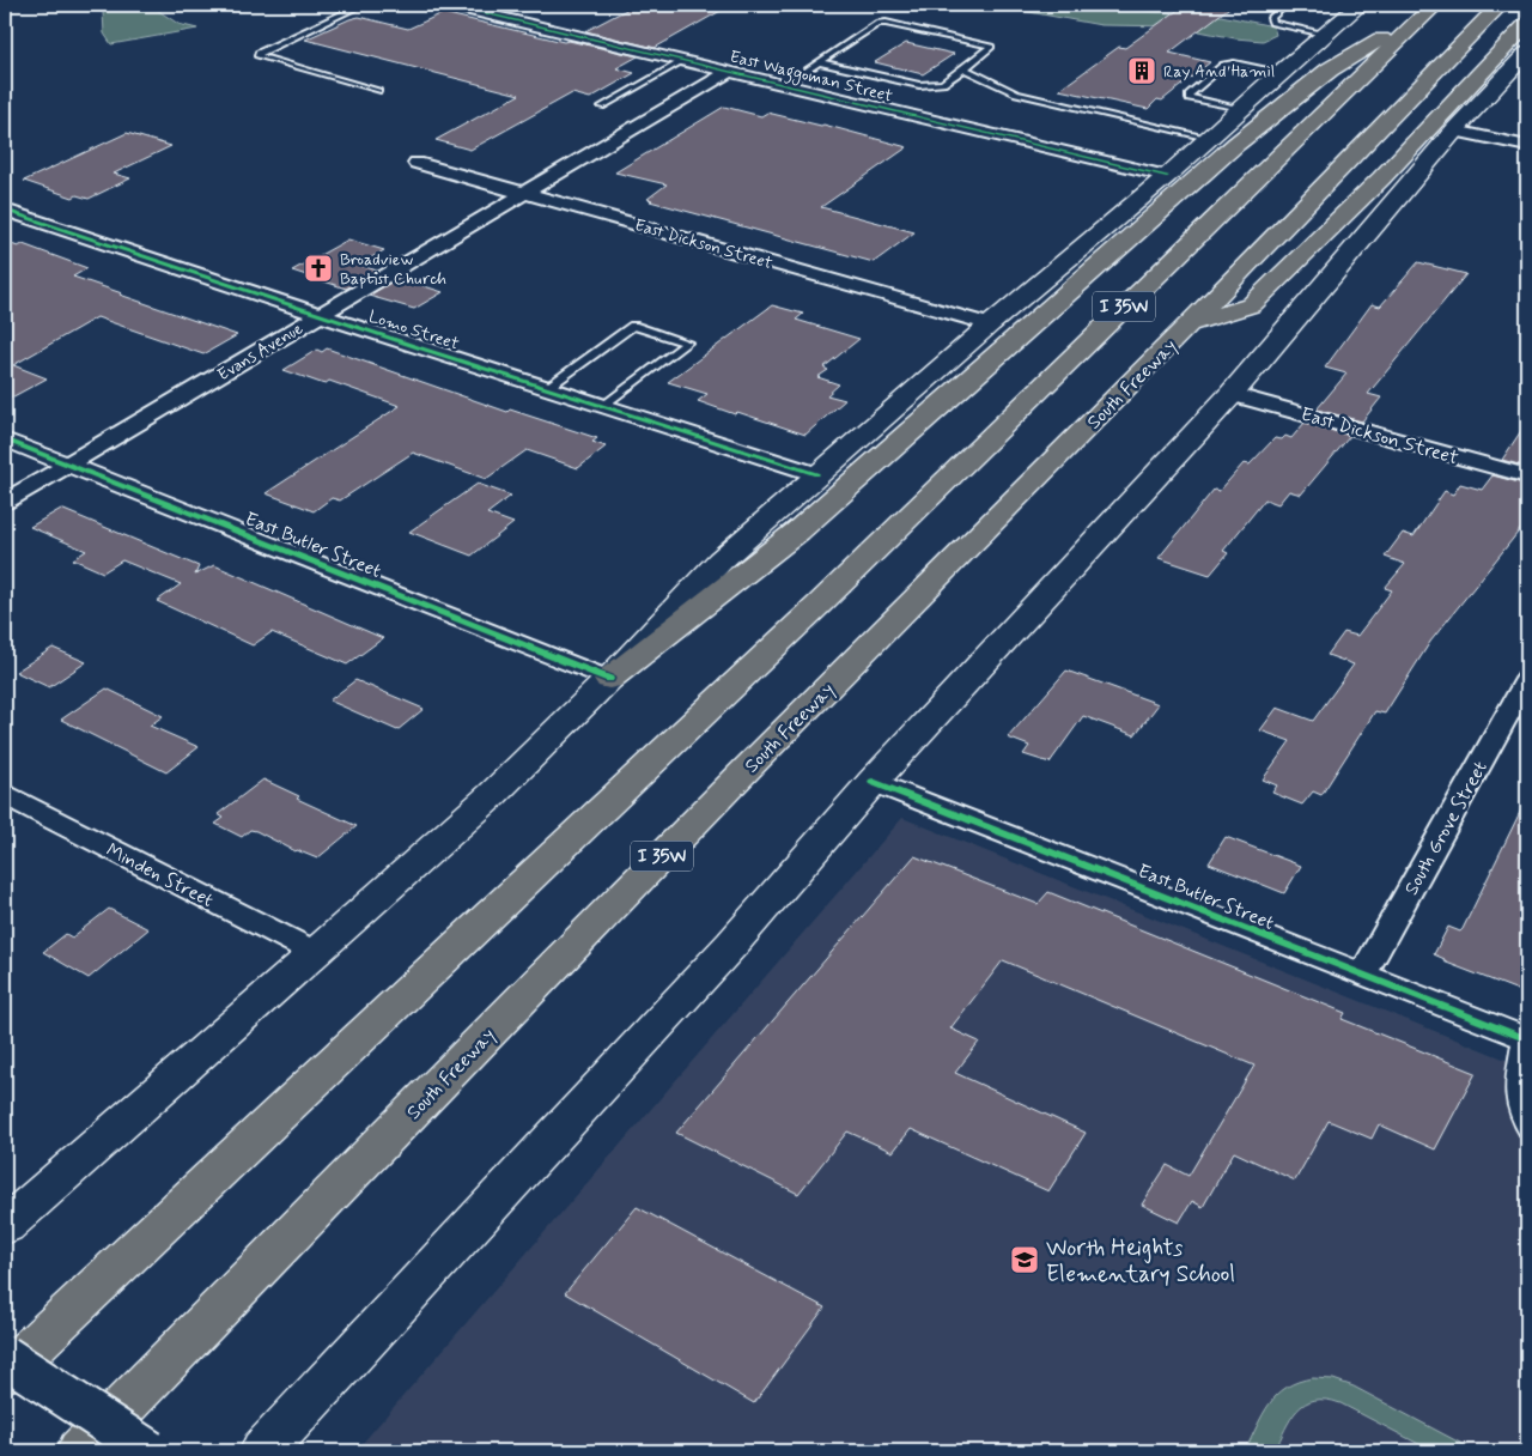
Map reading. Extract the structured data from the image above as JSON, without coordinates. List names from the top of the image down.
{
  "streets": {
    "highway": ["I 35W", "South Freeway"],
    "street": [
      "East Waggoman Street",
      "East Dickson Street",
      "Lomo Street",
      "Evans Avenue",
      "East Butler Street",
      "South Grove Street",
      "Minden Street"
    ]
  },
  "crossings": [
    ["East Waggoman Street", "Evans Avenue"],
    ["East Dickson Street", "Evans Avenue"],
    ["Lomo Street", "Evans Avenue"],
    ["Evans Avenue", "East Butler Street"],
    ["East Butler Street", "South Grove Street"]
  ],
  "places": {
    "building": ["Ray And Hamil"],
    "church": ["Broadview Baptist Church"],
    "school or university": ["Worth Heights Elementary School"]
  }
}
